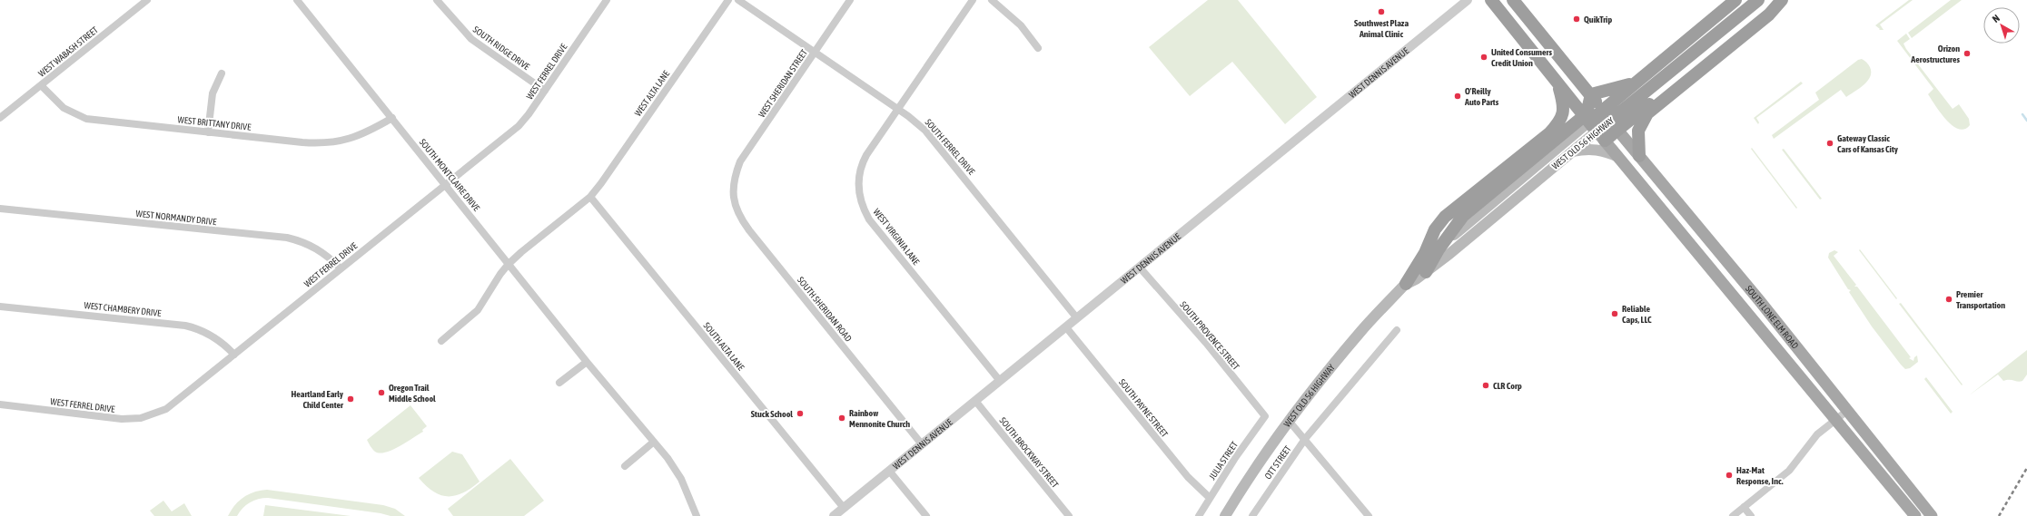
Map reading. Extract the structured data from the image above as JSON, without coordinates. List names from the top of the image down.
{
  "streets": {
    "highway": ["WEST OLD 56 HIGHWAY"],
    "main road": ["SOUTH LONE ELM ROAD"],
    "street": [
      "SOUTH RIDGE DRIVE",
      "WEST WABASH STREET",
      "WEST FERREL DRIVE",
      "WEST DENNIS AVENUE",
      "WEST SHERIDAN STREET",
      "WEST ALTA LANE",
      "WEST BRITTANY DRIVE",
      "SOUTH FERREL DRIVE",
      "SOUTH MONTCLAIRE DRIVE",
      "WEST NORMANDY DRIVE",
      "WEST VIRGINIA LANE",
      "WEST CHAMBERY DRIVE",
      "SOUTH SHERIDAN ROAD",
      "SOUTH PROVENCE STREET",
      "SOUTH ALTA LANE",
      "SOUTH PAYNE STREET",
      "SOUTH BROCKWAY STREET",
      "JULIA STREET",
      "OTT STREET"
    ]
  },
  "crossings": [
    ["SOUTH RIDGE DRIVE", "WEST FERREL DRIVE"],
    ["WEST WABASH STREET", "WEST BRITTANY DRIVE"],
    ["WEST FERREL DRIVE", "SOUTH MONTCLAIRE DRIVE"],
    ["WEST FERREL DRIVE", "WEST NORMANDY DRIVE"],
    ["WEST FERREL DRIVE", "WEST CHAMBERY DRIVE"],
    ["WEST DENNIS AVENUE", "SOUTH FERREL DRIVE"],
    ["WEST DENNIS AVENUE", "WEST VIRGINIA LANE"],
    ["WEST DENNIS AVENUE", "SOUTH SHERIDAN ROAD"],
    ["WEST DENNIS AVENUE", "SOUTH PROVENCE STREET"],
    ["WEST DENNIS AVENUE", "SOUTH ALTA LANE"],
    ["WEST DENNIS AVENUE", "SOUTH PAYNE STREET"],
    ["WEST DENNIS AVENUE", "SOUTH BROCKWAY STREET"],
    ["WEST SHERIDAN STREET", "SOUTH FERREL DRIVE"],
    ["WEST SHERIDAN STREET", "SOUTH SHERIDAN ROAD"],
    ["WEST ALTA LANE", "SOUTH ALTA LANE"],
    ["WEST BRITTANY DRIVE", "SOUTH MONTCLAIRE DRIVE"],
    ["WEST OLD 56 HIGHWAY", "SOUTH LONE ELM ROAD"],
    ["SOUTH FERREL DRIVE", "WEST VIRGINIA LANE"],
    ["SOUTH PROVENCE STREET", "JULIA STREET"],
    ["SOUTH PAYNE STREET", "JULIA STREET"]
  ],
  "places": [
    "Southwest Plaza Animal Clinic",
    "QuikTrip",
    "Orizon Aerostructures",
    "United Consumers Credit Union",
    "O'Reilly Auto Parts",
    "Gateway Classic Cars of Kansas City",
    "Premier Transportation",
    "Reliable Caps, LLC",
    "CLR Corp",
    "Oregon Trail Middle School",
    "Heartland Early Child Center",
    "Stuck School",
    "Rainbow Mennonite Church",
    "Haz-Mat Response, Inc."
  ],
  "north": "top left"
}
